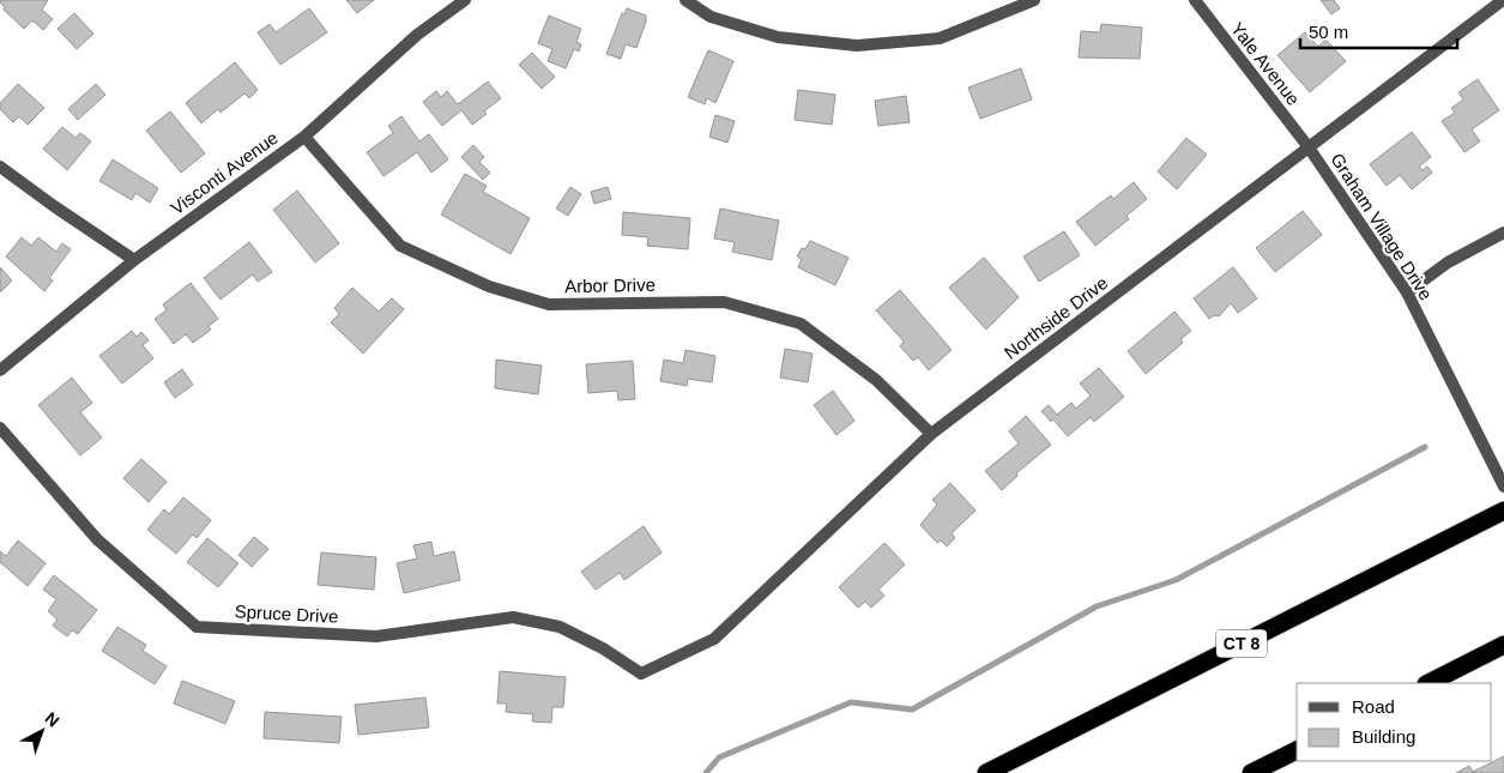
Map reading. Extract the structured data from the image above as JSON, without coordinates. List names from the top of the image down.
{
  "streets": {
    "highway": ["CT 8"],
    "street": [
      "Yale Avenue",
      "Visconti Avenue",
      "Graham Village Drive",
      "Arbor Drive",
      "Northside Drive",
      "Spruce Drive"
    ]
  },
  "crossings": [
    ["Yale Avenue", "Graham Village Drive"],
    ["Yale Avenue", "Northside Drive"],
    ["Visconti Avenue", "Arbor Drive"],
    ["Graham Village Drive", "Northside Drive"],
    ["Arbor Drive", "Northside Drive"],
    ["Northside Drive", "Spruce Drive"]
  ],
  "legend": ["Road", "Building"],
  "scale_bar": "50 m",
  "north": "top right"
}
